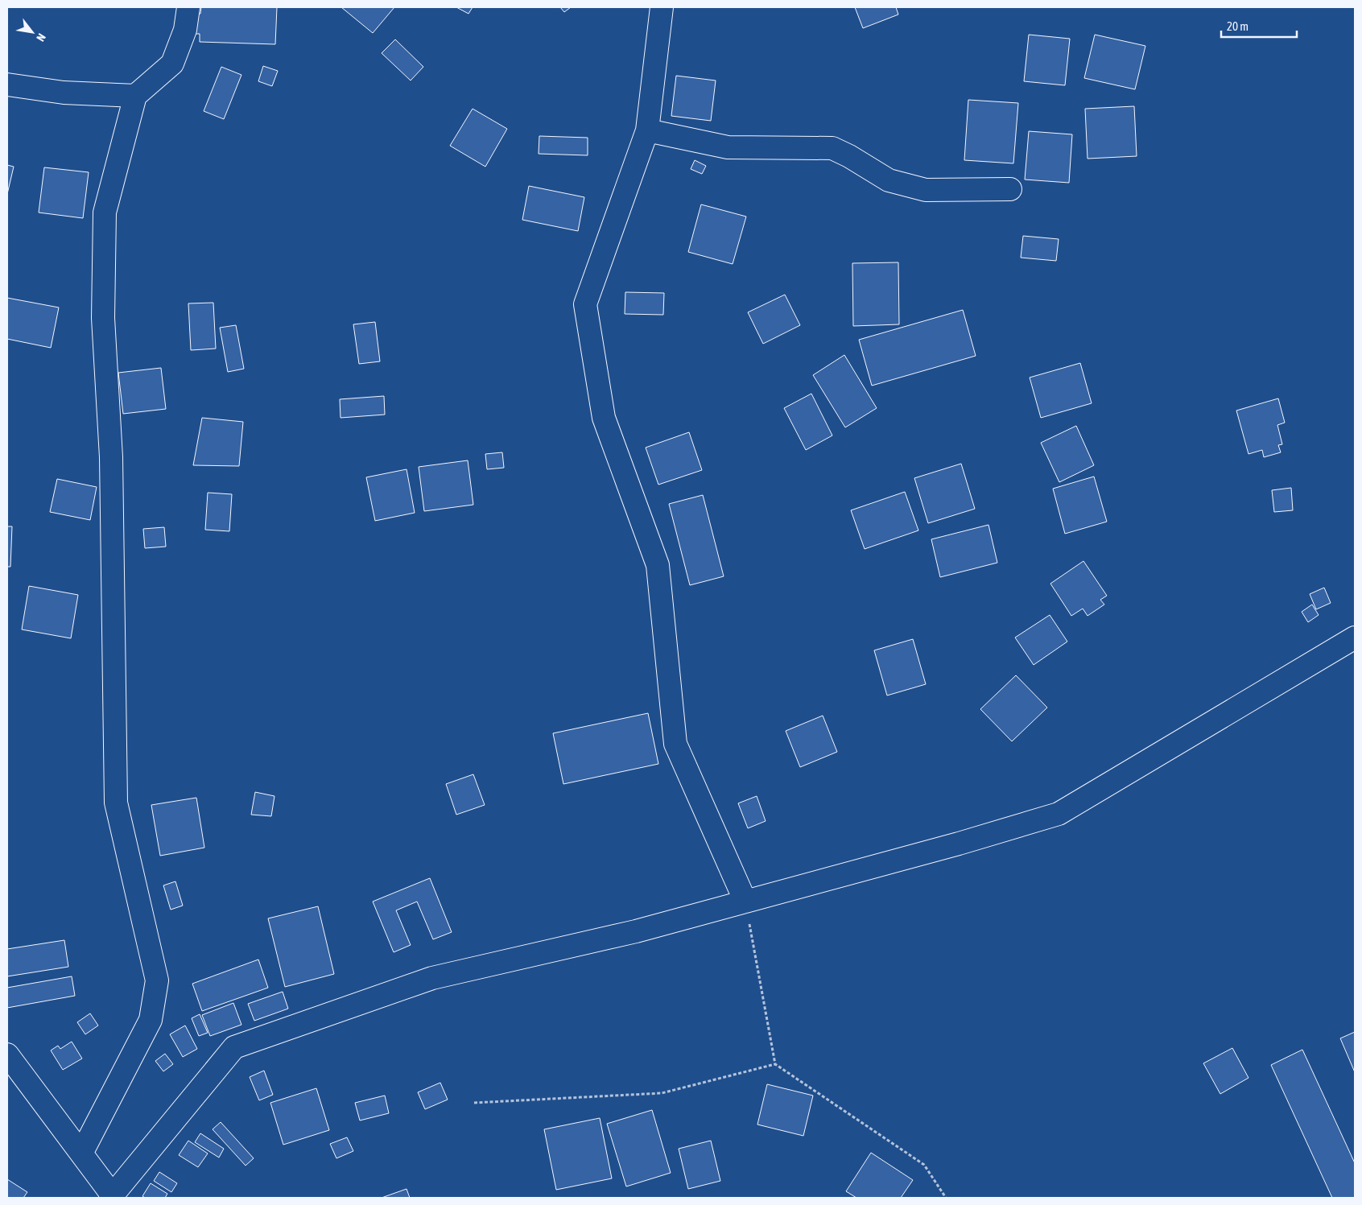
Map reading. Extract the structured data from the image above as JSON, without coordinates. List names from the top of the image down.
{
  "scale_bar": "20 m",
  "north": "bottom right"
}
